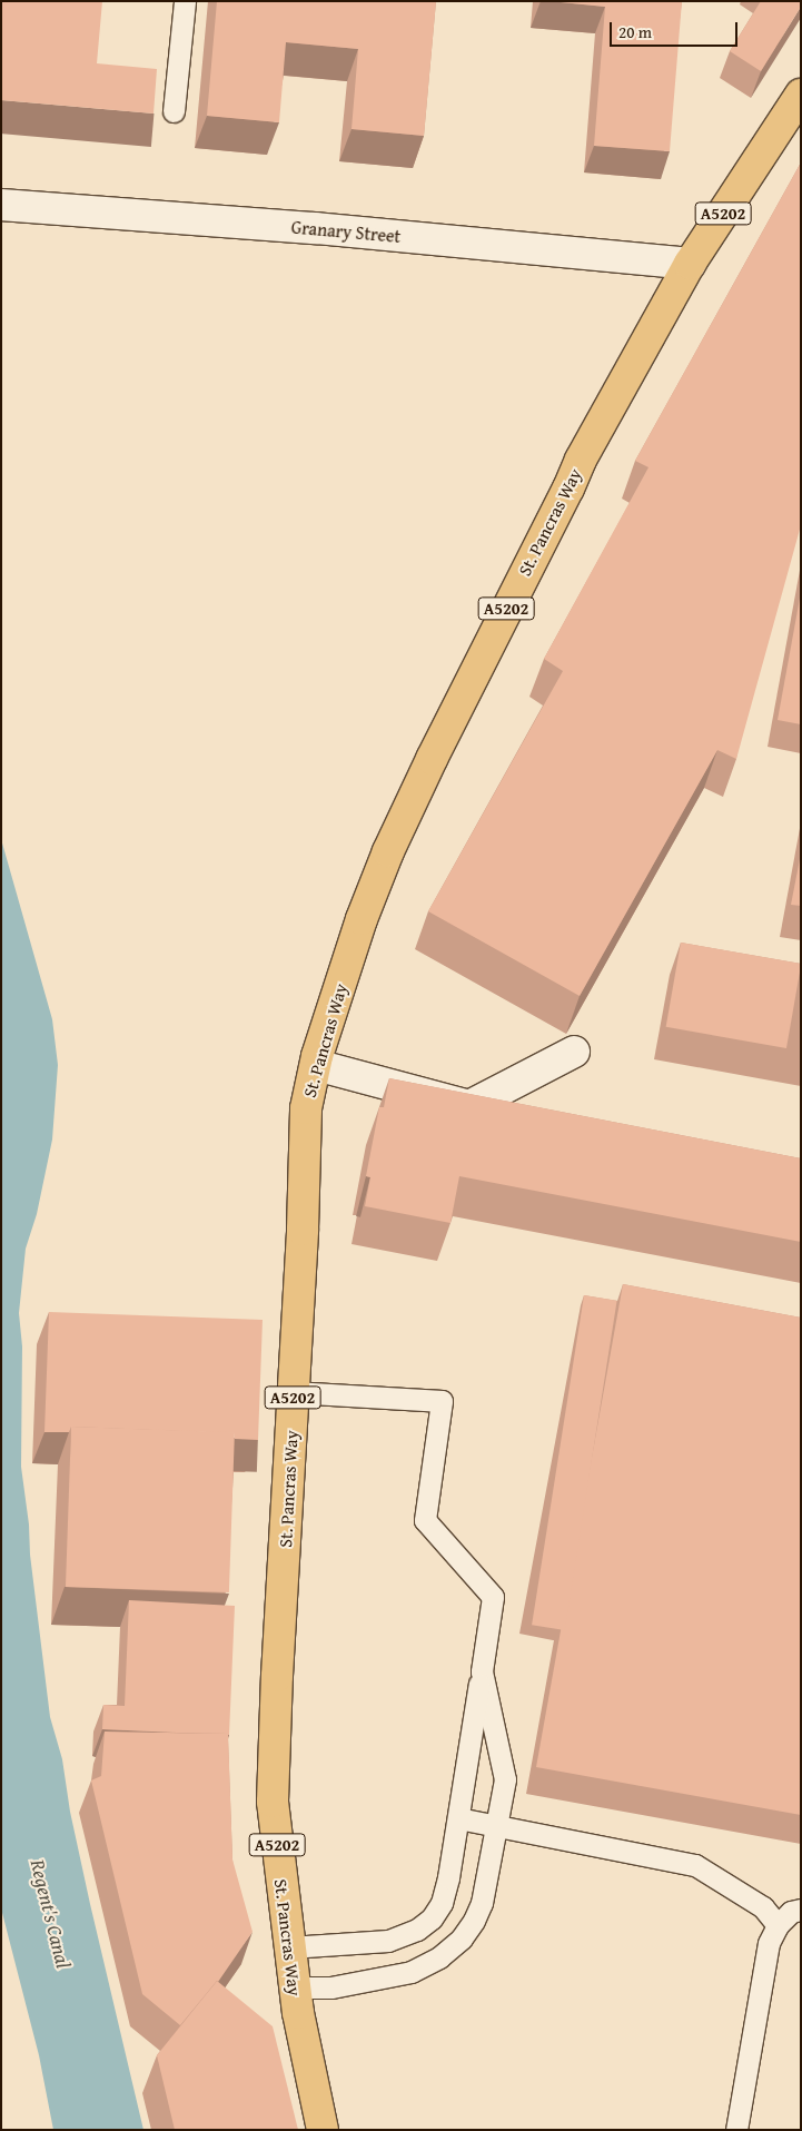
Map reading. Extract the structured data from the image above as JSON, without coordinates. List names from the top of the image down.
{
  "streets": {
    "main road": ["A5202", "St. Pancras Way"],
    "street": ["Granary Street"]
  },
  "crossings": [
    ["Granary Street", "St. Pancras Way"]
  ],
  "water": ["Regent's Canal"],
  "scale_bar": "20 m"
}
